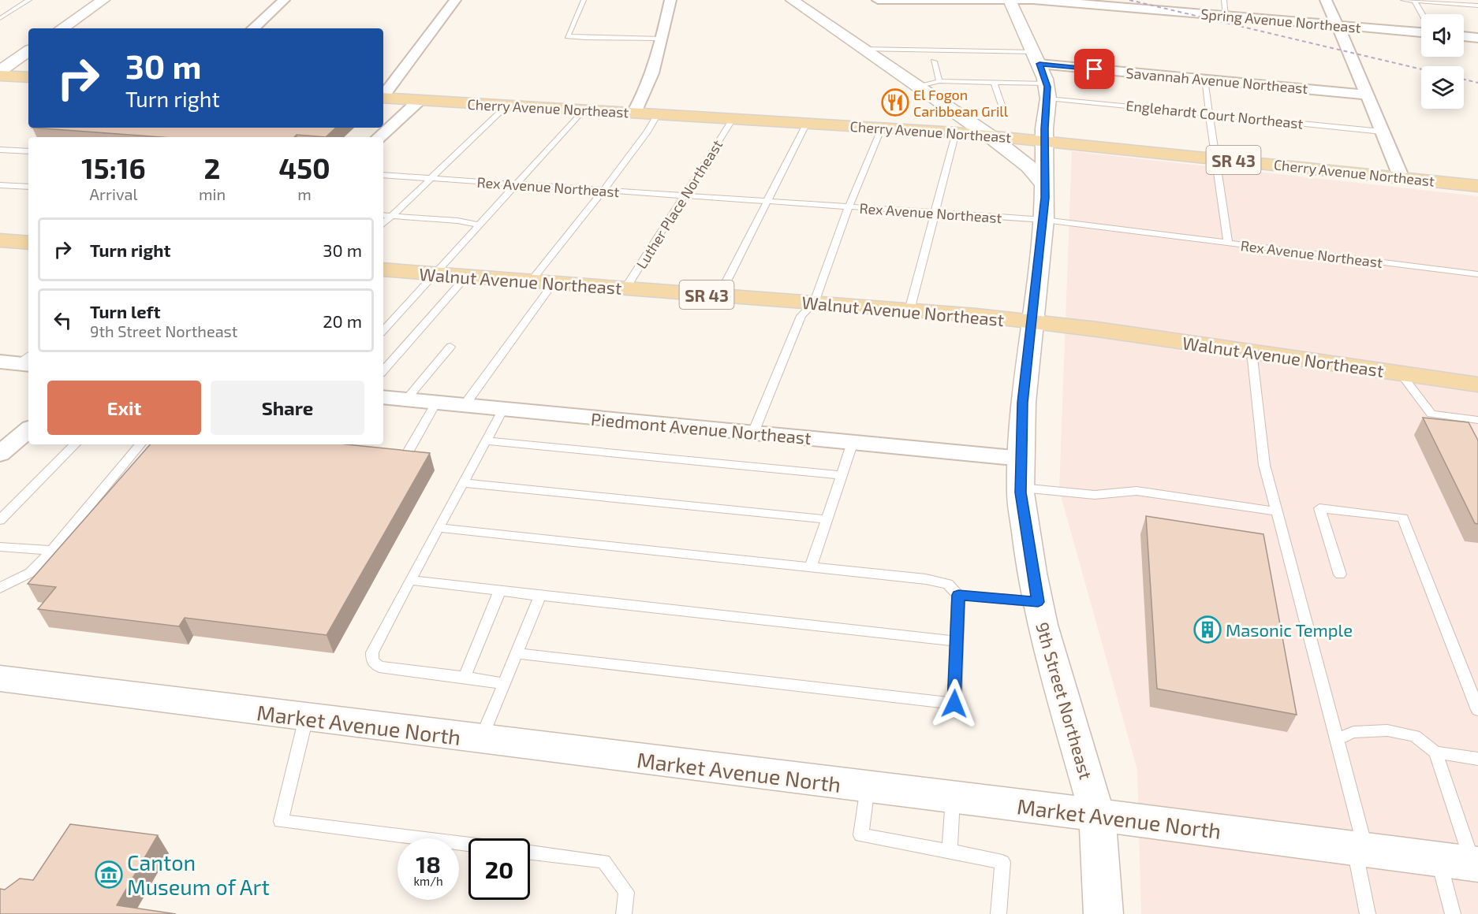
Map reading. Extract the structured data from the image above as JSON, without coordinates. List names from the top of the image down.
{
  "streets": {
    "main road": ["Cherry Avenue Northeast", "SR 43", "Walnut Avenue Northeast"],
    "street": [
      "Spring Avenue Northeast",
      "Savannah Avenue Northeast",
      "Piedmont Avenue Northeast",
      "9th Street Northeast",
      "Market Avenue North"
    ],
    "lane": ["Englehardt Court Northeast", "Rex Avenue Northeast", "Luther Place Northeast"]
  },
  "crossings": [
    ["Spring Avenue Northeast", "9th Street Northeast"],
    ["Savannah Avenue Northeast", "9th Street Northeast"],
    ["Cherry Avenue Northeast", "Luther Place Northeast"],
    ["Cherry Avenue Northeast", "9th Street Northeast"],
    ["Englehardt Court Northeast", "9th Street Northeast"],
    ["Rex Avenue Northeast", "Luther Place Northeast"],
    ["Rex Avenue Northeast", "9th Street Northeast"],
    ["Luther Place Northeast", "Walnut Avenue Northeast"],
    ["Walnut Avenue Northeast", "9th Street Northeast"],
    ["Piedmont Avenue Northeast", "9th Street Northeast"],
    ["9th Street Northeast", "Market Avenue North"]
  ],
  "places": {
    "restaurant": ["El Fogon Caribbean Grill"],
    "building": ["Masonic Temple"],
    "museum": ["Canton Museum of Art"]
  },
  "page": {
    "turn": ["30 m", "Turn right"],
    "eta": [
      "15:16",
      "Arrival",
      "2",
      "min",
      "450",
      "m"
    ],
    "list": [
      {
        "name": "Turn right",
        "value": "30 m"
      },
      {
        "name": "Turn left",
        "note": "9th Street Northeast",
        "value": "20 m"
      }
    ],
    "buttons": ["Exit", "Share"],
    "speed": "18 km/h",
    "limit": "20"
  }
}
